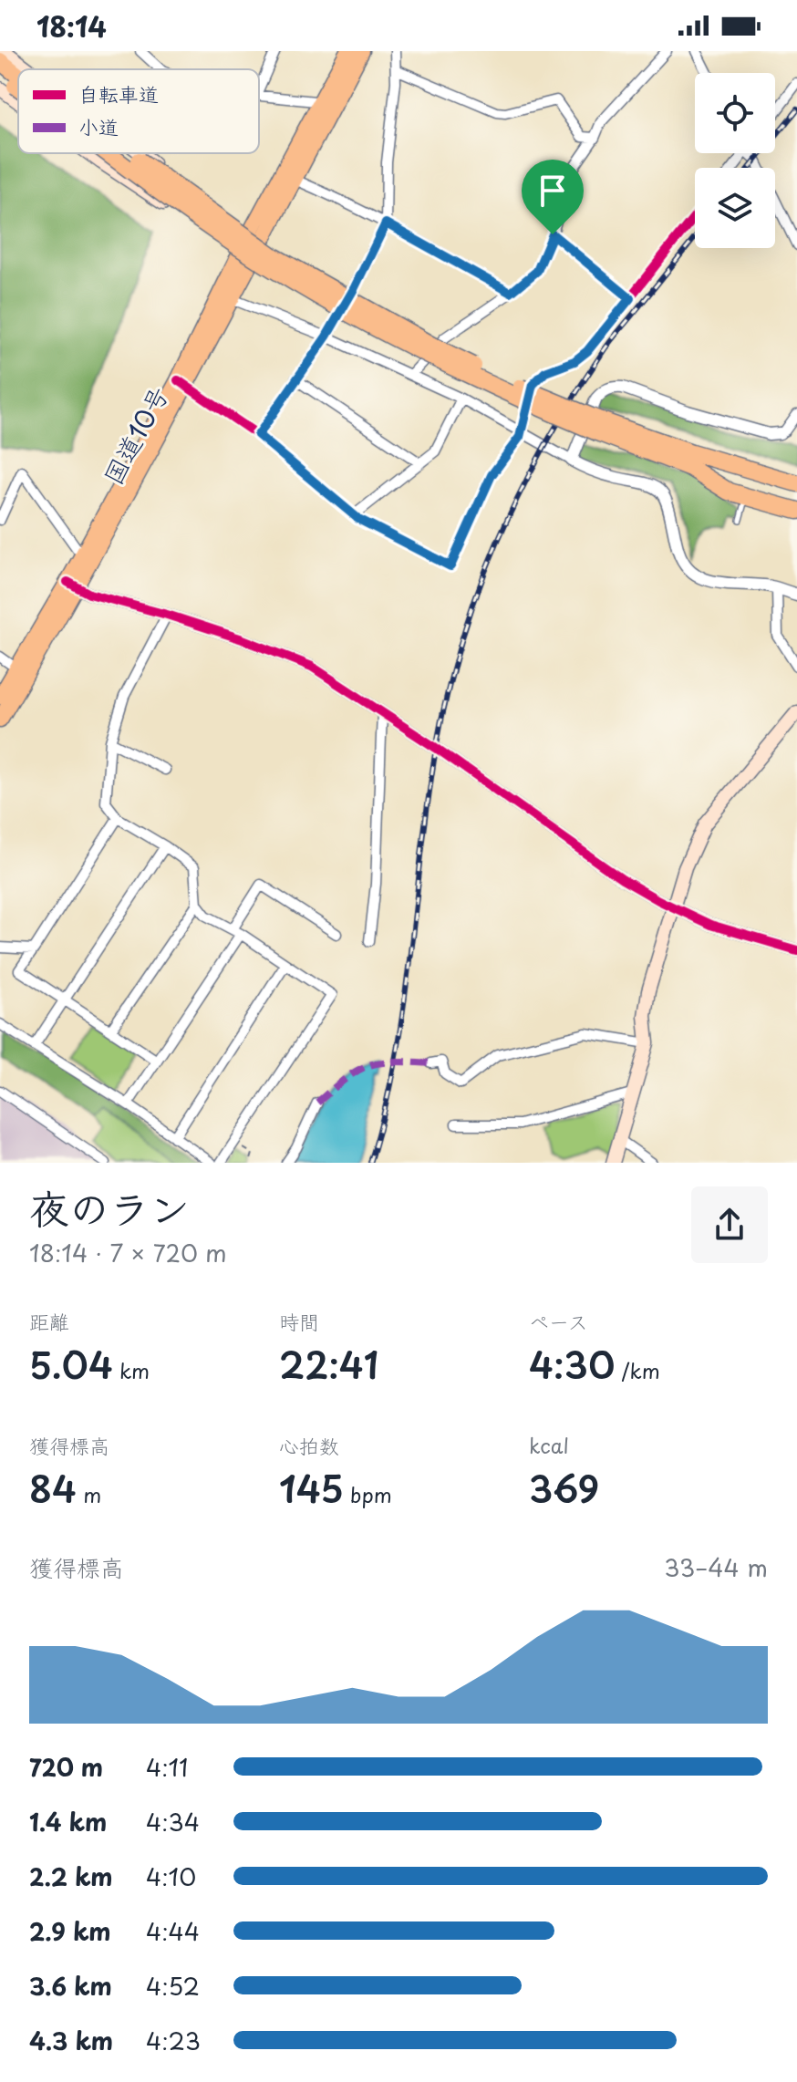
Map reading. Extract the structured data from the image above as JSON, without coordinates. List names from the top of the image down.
{
  "streets": {
    "highway": ["国道10号"]
  },
  "legend": ["自転車道", "小道"],
  "page": {
    "status": "18:14",
    "heading": ["夜のラン", "18:14 · 7 × 720 m"],
    "stats": [
      ["距離", "5.04 km"],
      ["時間", "22:41"],
      ["ペース", "4:30 /km"],
      ["獲得標高", "84 m"],
      ["心拍数", "145 bpm"],
      ["kcal", "369"]
    ],
    "chart": ["獲得標高", "33–44 m"],
    "list": [
      {
        "name": "720 m",
        "note": "4:11"
      },
      {
        "name": "1.4 km",
        "note": "4:34"
      },
      {
        "name": "2.2 km",
        "note": "4:10"
      },
      {
        "name": "2.9 km",
        "note": "4:44"
      },
      {
        "name": "3.6 km",
        "note": "4:52"
      },
      {
        "name": "4.3 km",
        "note": "4:23"
      }
    ]
  }
}
